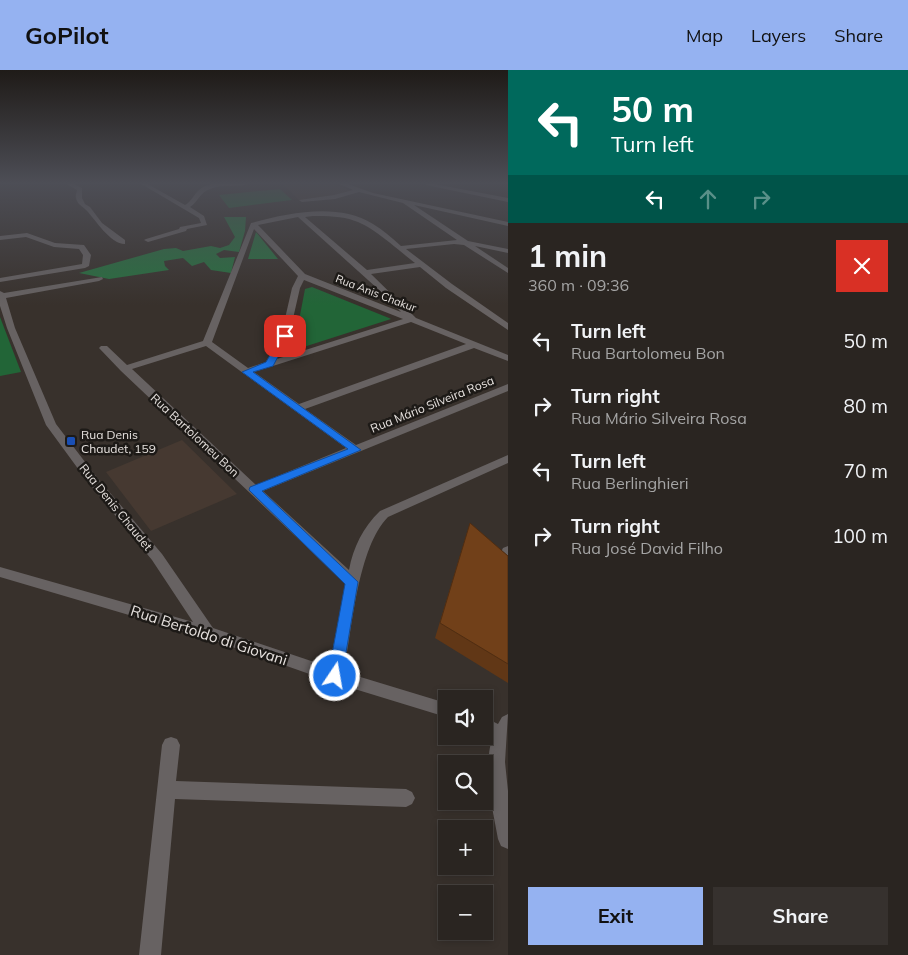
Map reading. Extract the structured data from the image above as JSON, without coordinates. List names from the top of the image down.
{
  "streets": {
    "street": [
      "Rua Anis Chakur",
      "Rua Mário Silveira Rosa",
      "Rua Bartolomeu Bon",
      "Rua Denis Chaudet",
      "Rua Bertoldo di Giovani"
    ]
  },
  "crossings": [
    ["Rua Mário Silveira Rosa", "Rua Bartolomeu Bon"],
    ["Rua Denis Chaudet", "Rua Bertoldo di Giovani"]
  ],
  "places": {
    "transit": ["Rua Denis Chaudet, 159"]
  },
  "page": {
    "header": "GoPilot",
    "nav": ["Map", "Layers", "Share"],
    "turn": ["50 m", "Turn left"],
    "heading": ["1 min", "360 m · 09:36"],
    "list": [
      {
        "name": "Turn left",
        "note": "Rua Bartolomeu Bon",
        "value": "50 m"
      },
      {
        "name": "Turn right",
        "note": "Rua Mário Silveira Rosa",
        "value": "80 m"
      },
      {
        "name": "Turn left",
        "note": "Rua Berlinghieri",
        "value": "70 m"
      },
      {
        "name": "Turn right",
        "note": "Rua José David Filho",
        "value": "100 m"
      }
    ],
    "map_buttons": ["+", "−"],
    "buttons": ["Exit", "Share"]
  }
}
